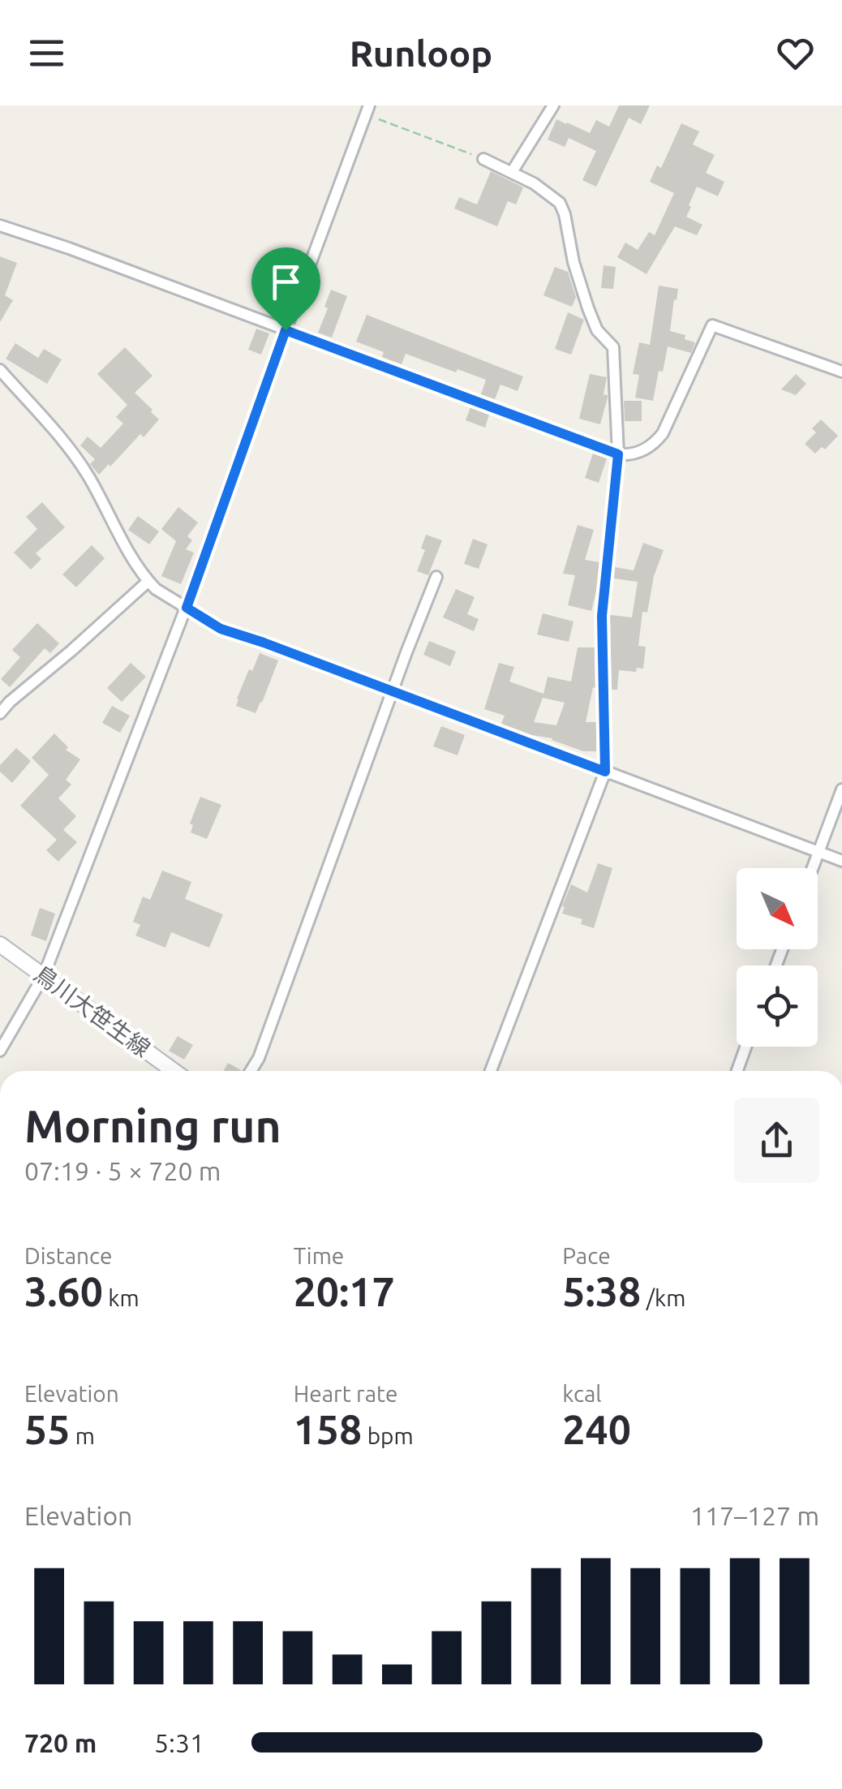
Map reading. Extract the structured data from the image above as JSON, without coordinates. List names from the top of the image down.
{
  "streets": {
    "street": ["鳥川大笹生線"]
  },
  "north": "bottom right",
  "page": {
    "header": "Runloop",
    "heading": ["Morning run", "07:19 · 5 × 720 m"],
    "stats": [
      ["Distance", "3.60 km"],
      ["Time", "20:17"],
      ["Pace", "5:38 /km"],
      ["Elevation", "55 m"],
      ["Heart rate", "158 bpm"],
      ["kcal", "240"]
    ],
    "chart": ["Elevation", "117–127 m"],
    "list": [
      {
        "name": "720 m",
        "note": "5:31"
      }
    ]
  }
}
